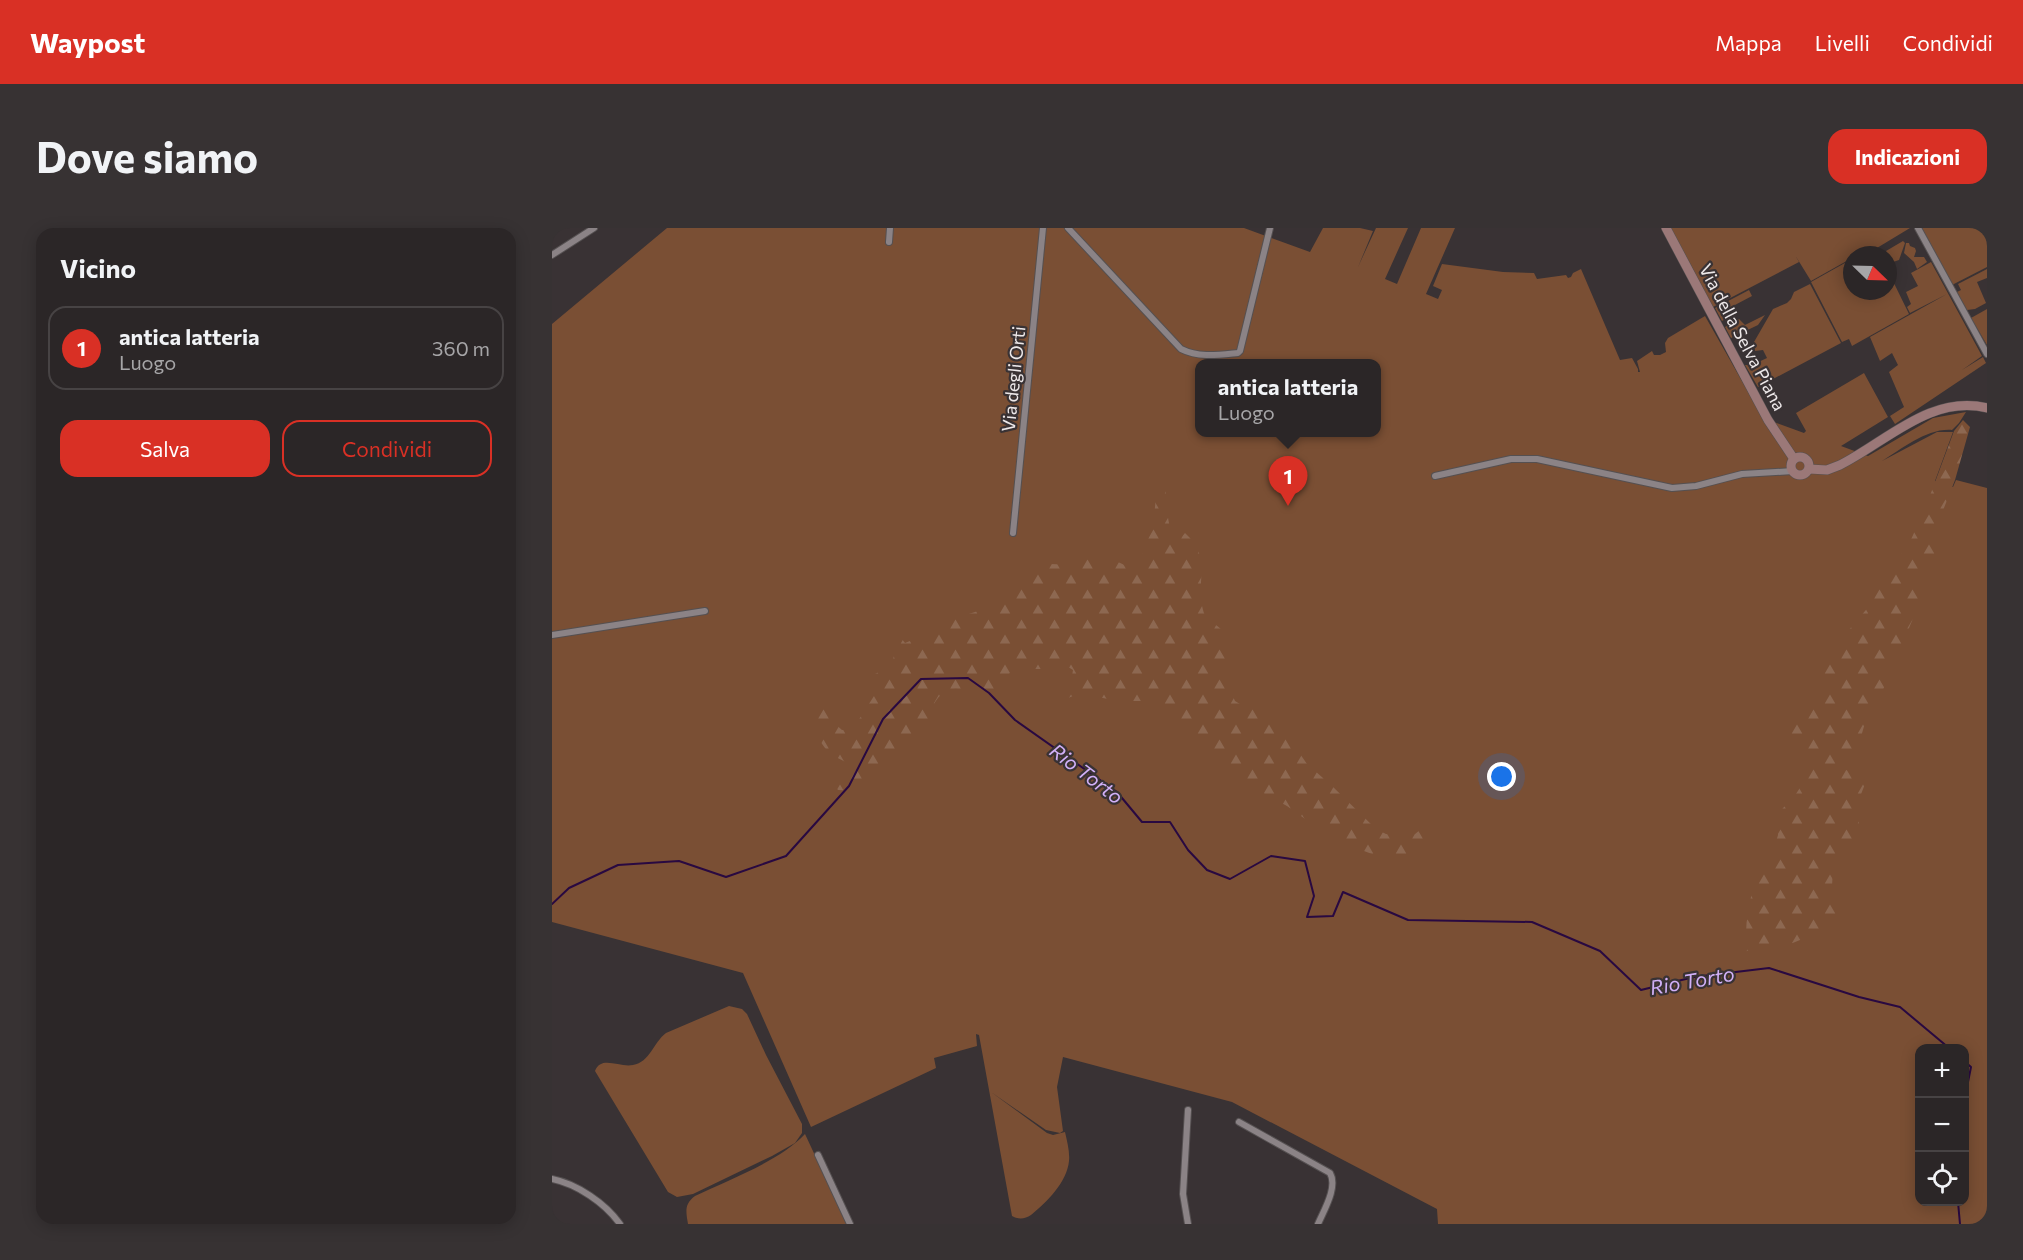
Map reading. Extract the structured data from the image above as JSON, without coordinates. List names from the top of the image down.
{
  "streets": {
    "street": ["Via della Selva Piana", "Via degli Orti"]
  },
  "water": ["Rio Torto"],
  "north": "bottom right",
  "page": {
    "header": "Waypost",
    "nav": ["Mappa", "Livelli", "Condividi"],
    "buttons": [
      "Indicazioni",
      ["Salva", "Condividi"]
    ],
    "title": "Dove siamo",
    "heading": "Vicino",
    "list": [
      {
        "mark": "1",
        "name": "antica latteria",
        "note": "Luogo",
        "value": "360 m"
      }
    ],
    "popup": ["antica latteria", "Luogo"],
    "pins": "1",
    "map_buttons": ["+", "−"]
  }
}
